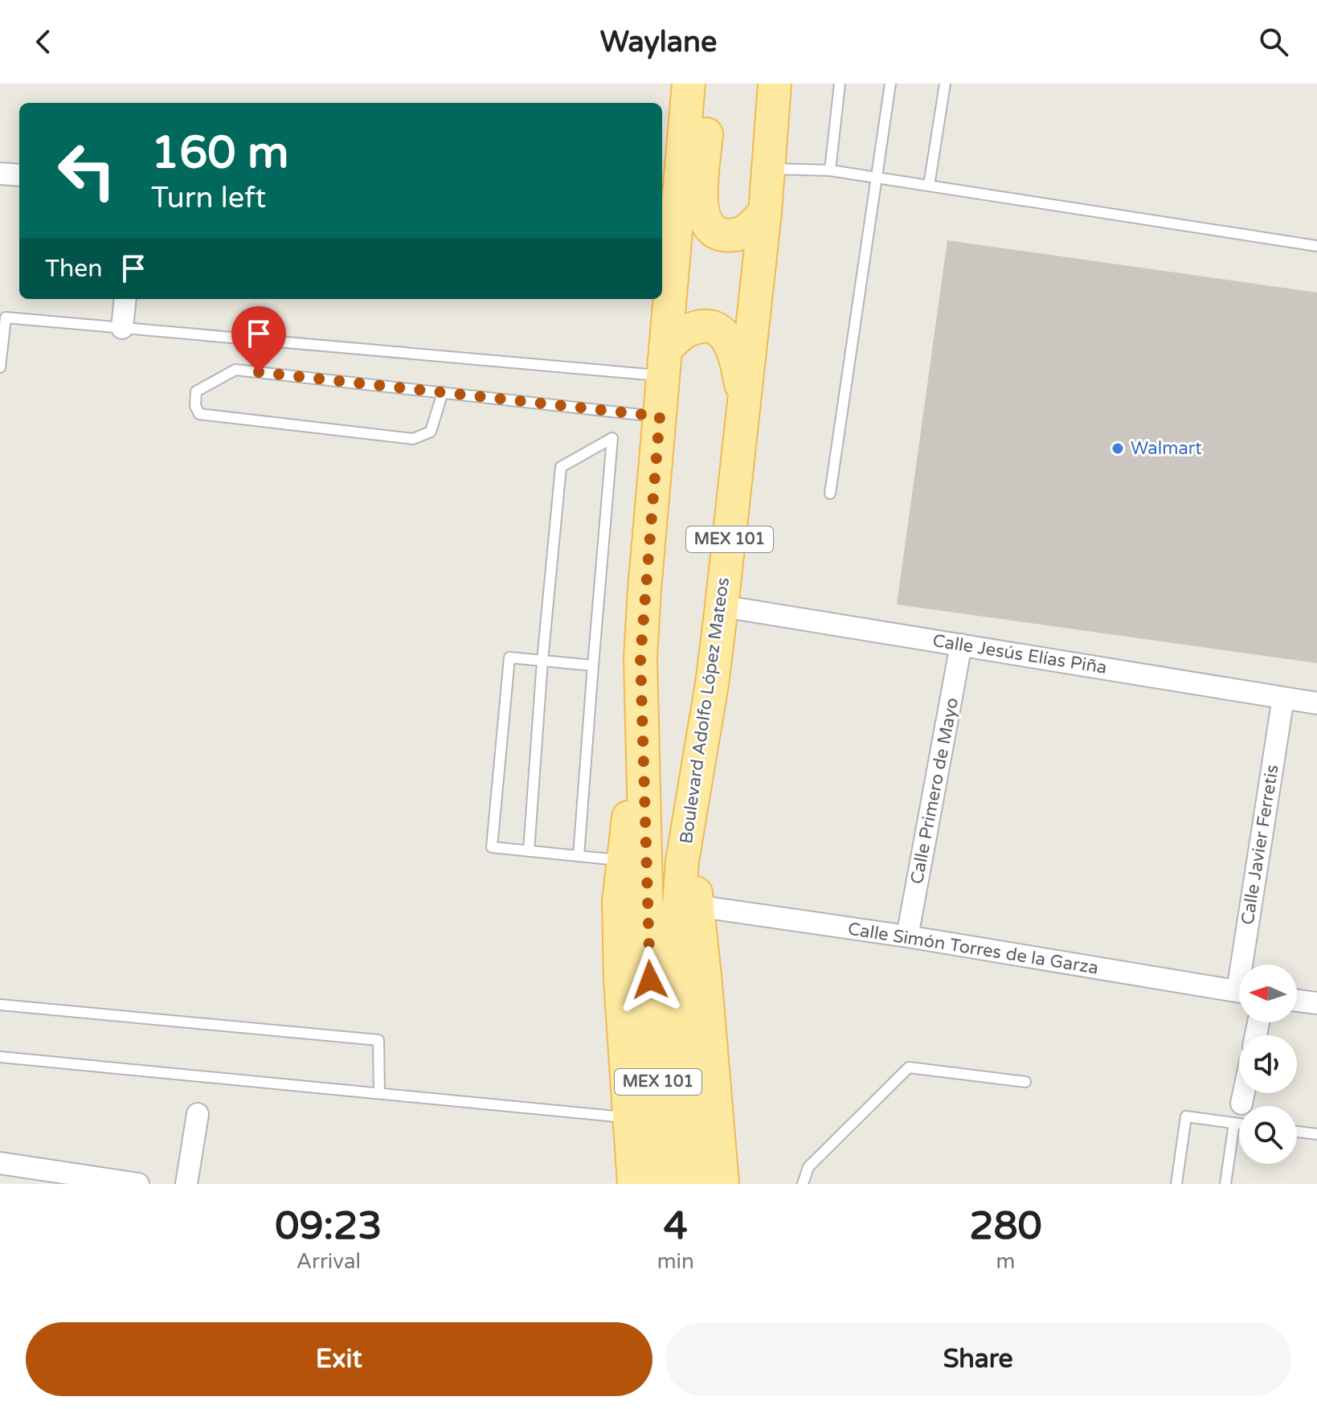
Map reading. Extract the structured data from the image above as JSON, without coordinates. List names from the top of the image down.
{
  "streets": {
    "main road": ["MEX 101", "Boulevard Adolfo López Mateos"],
    "street": [
      "Calle Jesús Elías Piña",
      "Calle Primero de Mayo",
      "Calle Javier Ferretis",
      "Calle Simón Torres de la Garza"
    ]
  },
  "crossings": [
    ["Calle Jesús Elías Piña", "Boulevard Adolfo López Mateos"],
    ["Calle Jesús Elías Piña", "Calle Primero de Mayo"],
    ["Calle Jesús Elías Piña", "Calle Javier Ferretis"],
    ["Calle Primero de Mayo", "Calle Simón Torres de la Garza"]
  ],
  "places": ["Walmart"],
  "north": "left",
  "page": {
    "header": "Waylane",
    "turn": ["160 m", "Turn left"],
    "then": "Then",
    "eta": [
      "09:23",
      "Arrival",
      "4",
      "min",
      "280",
      "m"
    ],
    "buttons": ["Exit", "Share"]
  }
}
